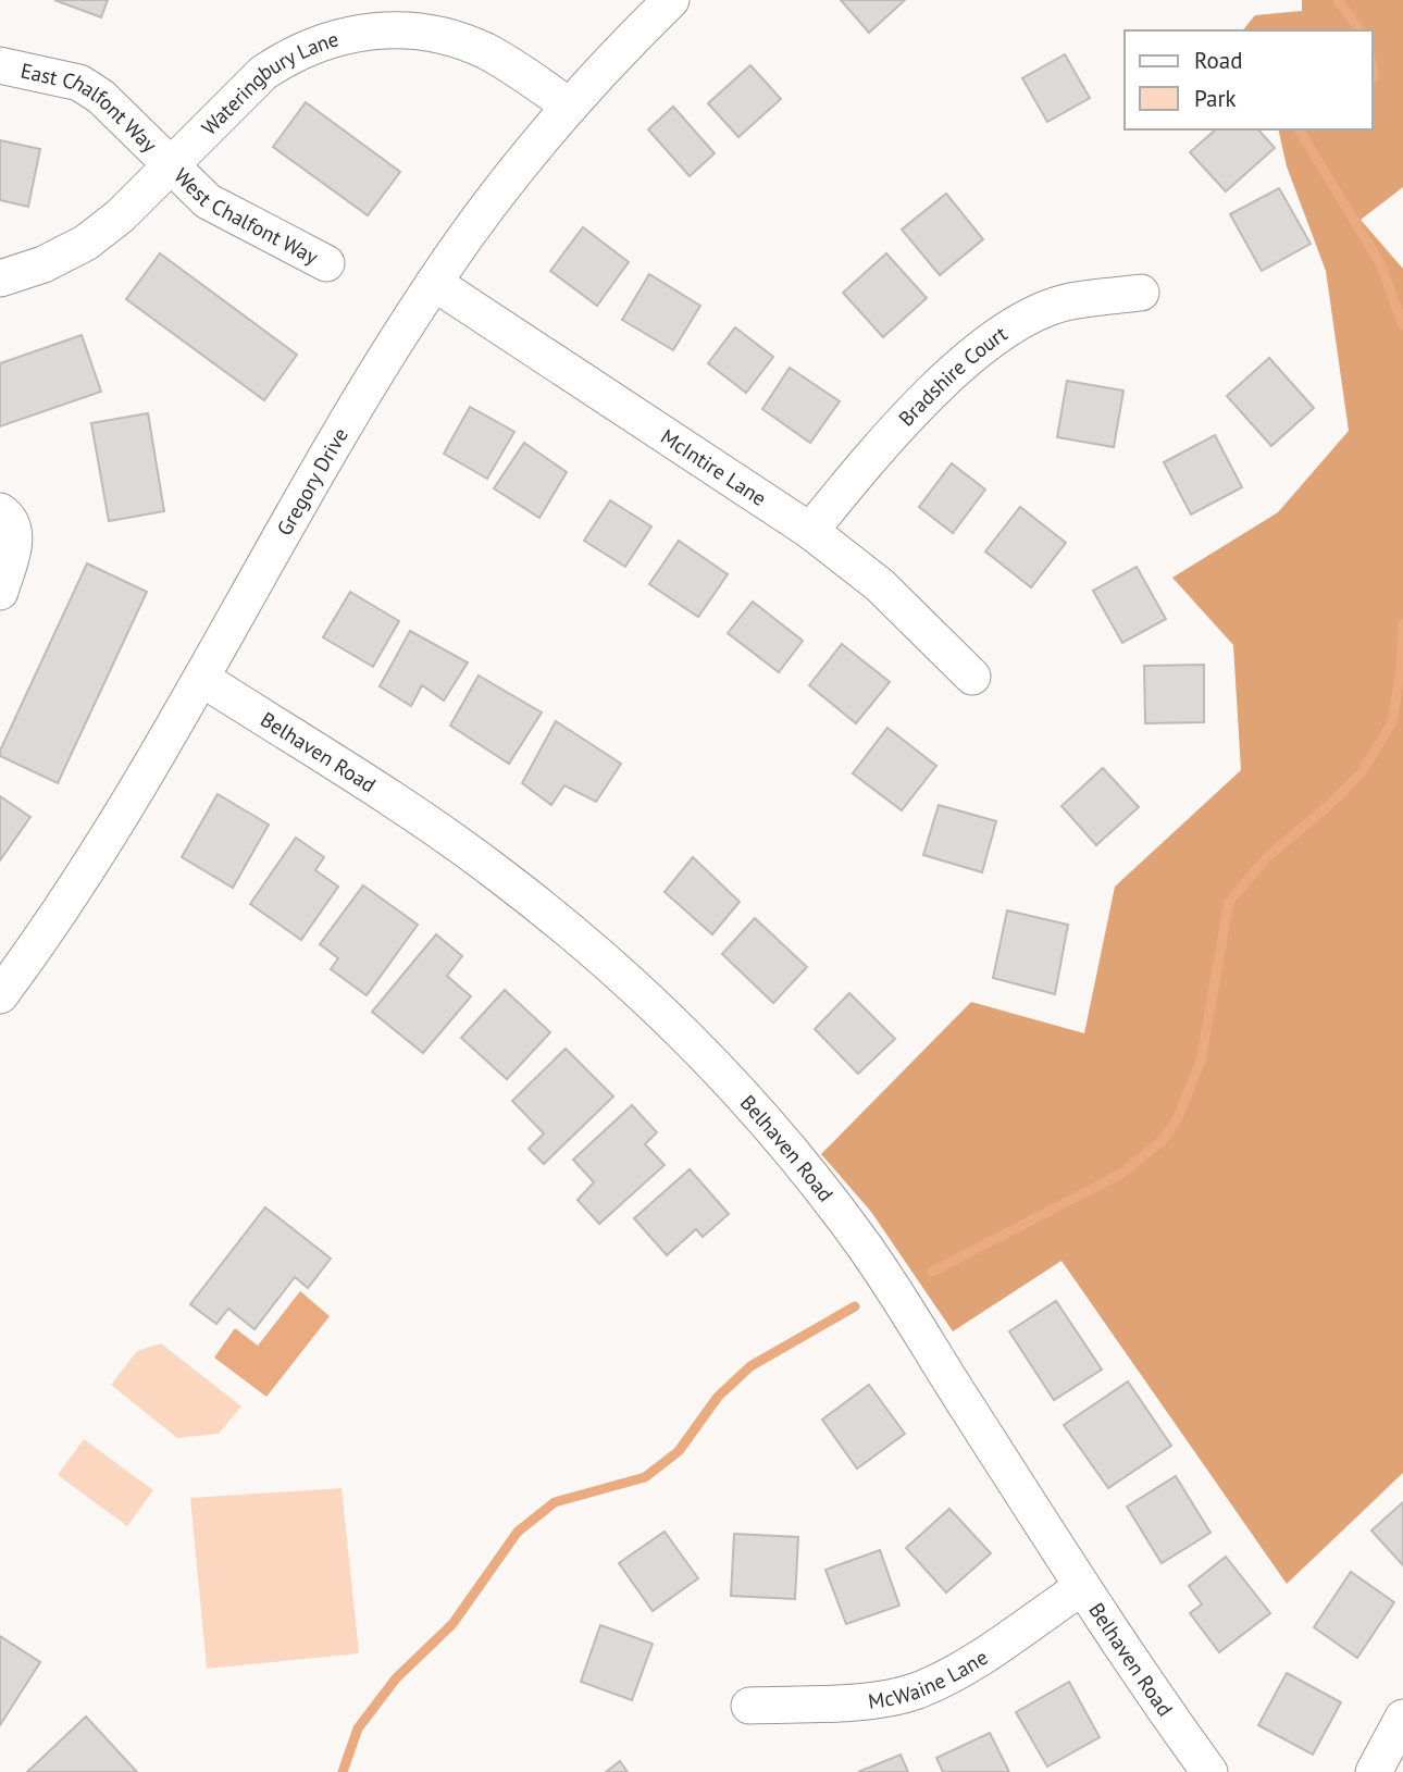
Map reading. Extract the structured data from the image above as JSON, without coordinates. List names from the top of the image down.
{
  "streets": {
    "street": [
      "Wateringbury Lane",
      "East Chalfont Way",
      "West Chalfont Way",
      "Bradshire Court",
      "McIntire Lane",
      "Gregory Drive",
      "Belhaven Road",
      "McWaine Lane"
    ]
  },
  "crossings": [
    ["Wateringbury Lane", "East Chalfont Way"],
    ["Wateringbury Lane", "West Chalfont Way"],
    ["Wateringbury Lane", "Gregory Drive"],
    ["East Chalfont Way", "West Chalfont Way"],
    ["Bradshire Court", "McIntire Lane"],
    ["McIntire Lane", "Gregory Drive"],
    ["Gregory Drive", "Belhaven Road"],
    ["Belhaven Road", "McWaine Lane"]
  ],
  "legend": ["Road", "Park"]
}
